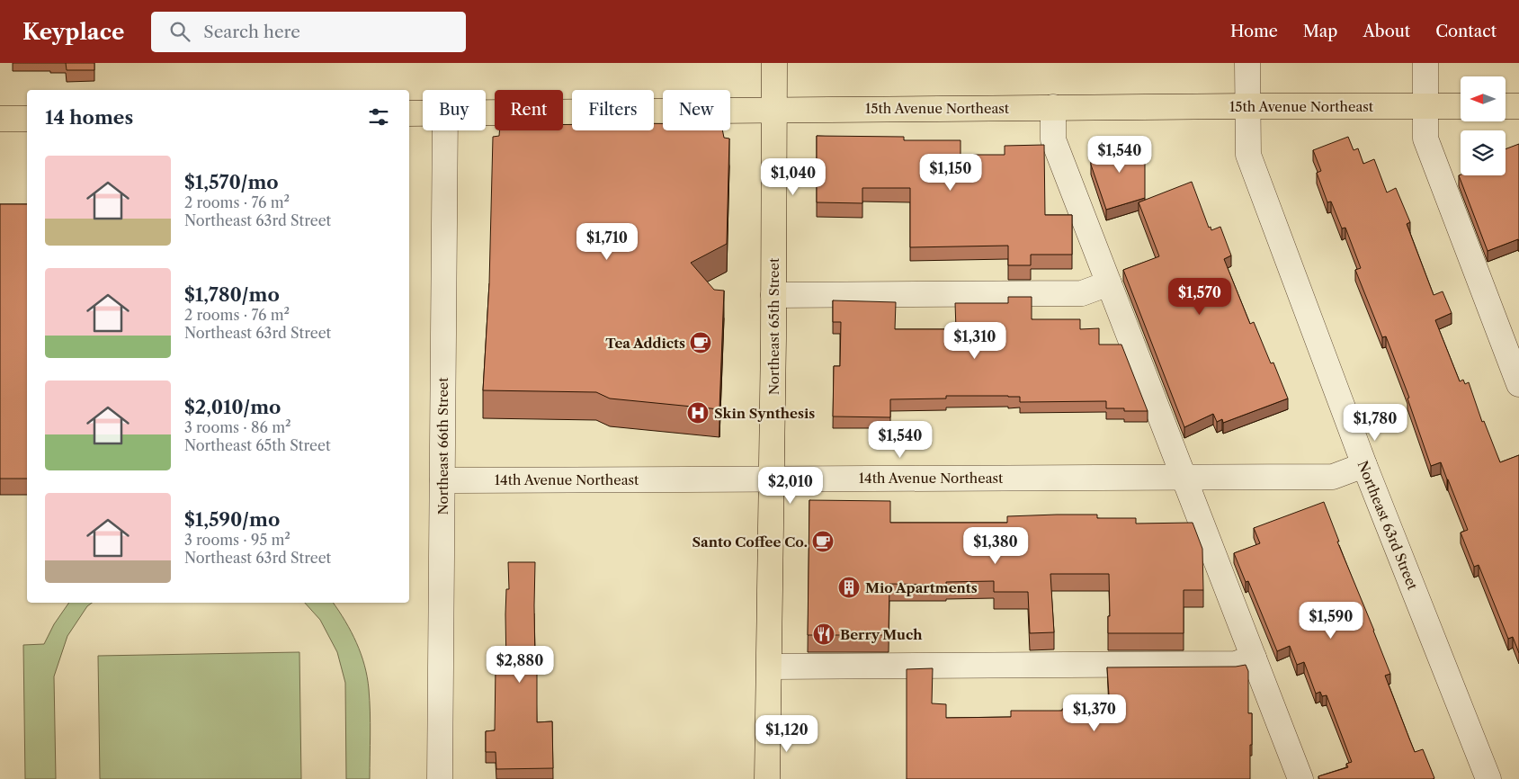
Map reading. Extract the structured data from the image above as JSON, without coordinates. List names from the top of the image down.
{
  "streets": {
    "main road": ["15th Avenue Northeast", "Northeast 65th Street"],
    "street": ["Northeast 66th Street", "14th Avenue Northeast", "Northeast 63rd Street"]
  },
  "crossings": [
    ["15th Avenue Northeast", "Northeast 65th Street"],
    ["15th Avenue Northeast", "Northeast 63rd Street"],
    ["Northeast 65th Street", "14th Avenue Northeast"],
    ["Northeast 66th Street", "14th Avenue Northeast"],
    ["14th Avenue Northeast", "Northeast 63rd Street"]
  ],
  "places": {
    "cafe": ["Tea Addicts", "Santo Coffee Co."],
    "hospital": ["Skin Synthesis"],
    "building": ["Mio Apartments"],
    "restaurant": ["Berry Much"]
  },
  "north": "left",
  "page": {
    "header": "Keyplace",
    "search": "Search here",
    "nav": [
      "Home",
      "Map",
      "About",
      "Contact"
    ],
    "chip": [
      "Buy",
      "Rent",
      "Filters",
      "New"
    ],
    "heading": "14 homes",
    "price": [
      "$1,540",
      "$1,150",
      "$1,040",
      "$1,710",
      "$1,570",
      "$1,310",
      "$1,780",
      "$1,540",
      "$2,010",
      "$1,380",
      "$1,590",
      "$2,880",
      "$1,370",
      "$1,120"
    ],
    "list": [
      {
        "name": "$1,570/mo",
        "note": "2 rooms · 76 m² · Northeast 63rd Street"
      },
      {
        "name": "$1,780/mo",
        "note": "2 rooms · 76 m² · Northeast 63rd Street"
      },
      {
        "name": "$2,010/mo",
        "note": "3 rooms · 86 m² · Northeast 65th Street"
      },
      {
        "name": "$1,590/mo",
        "note": "3 rooms · 95 m² · Northeast 63rd Street"
      }
    ]
  }
}
